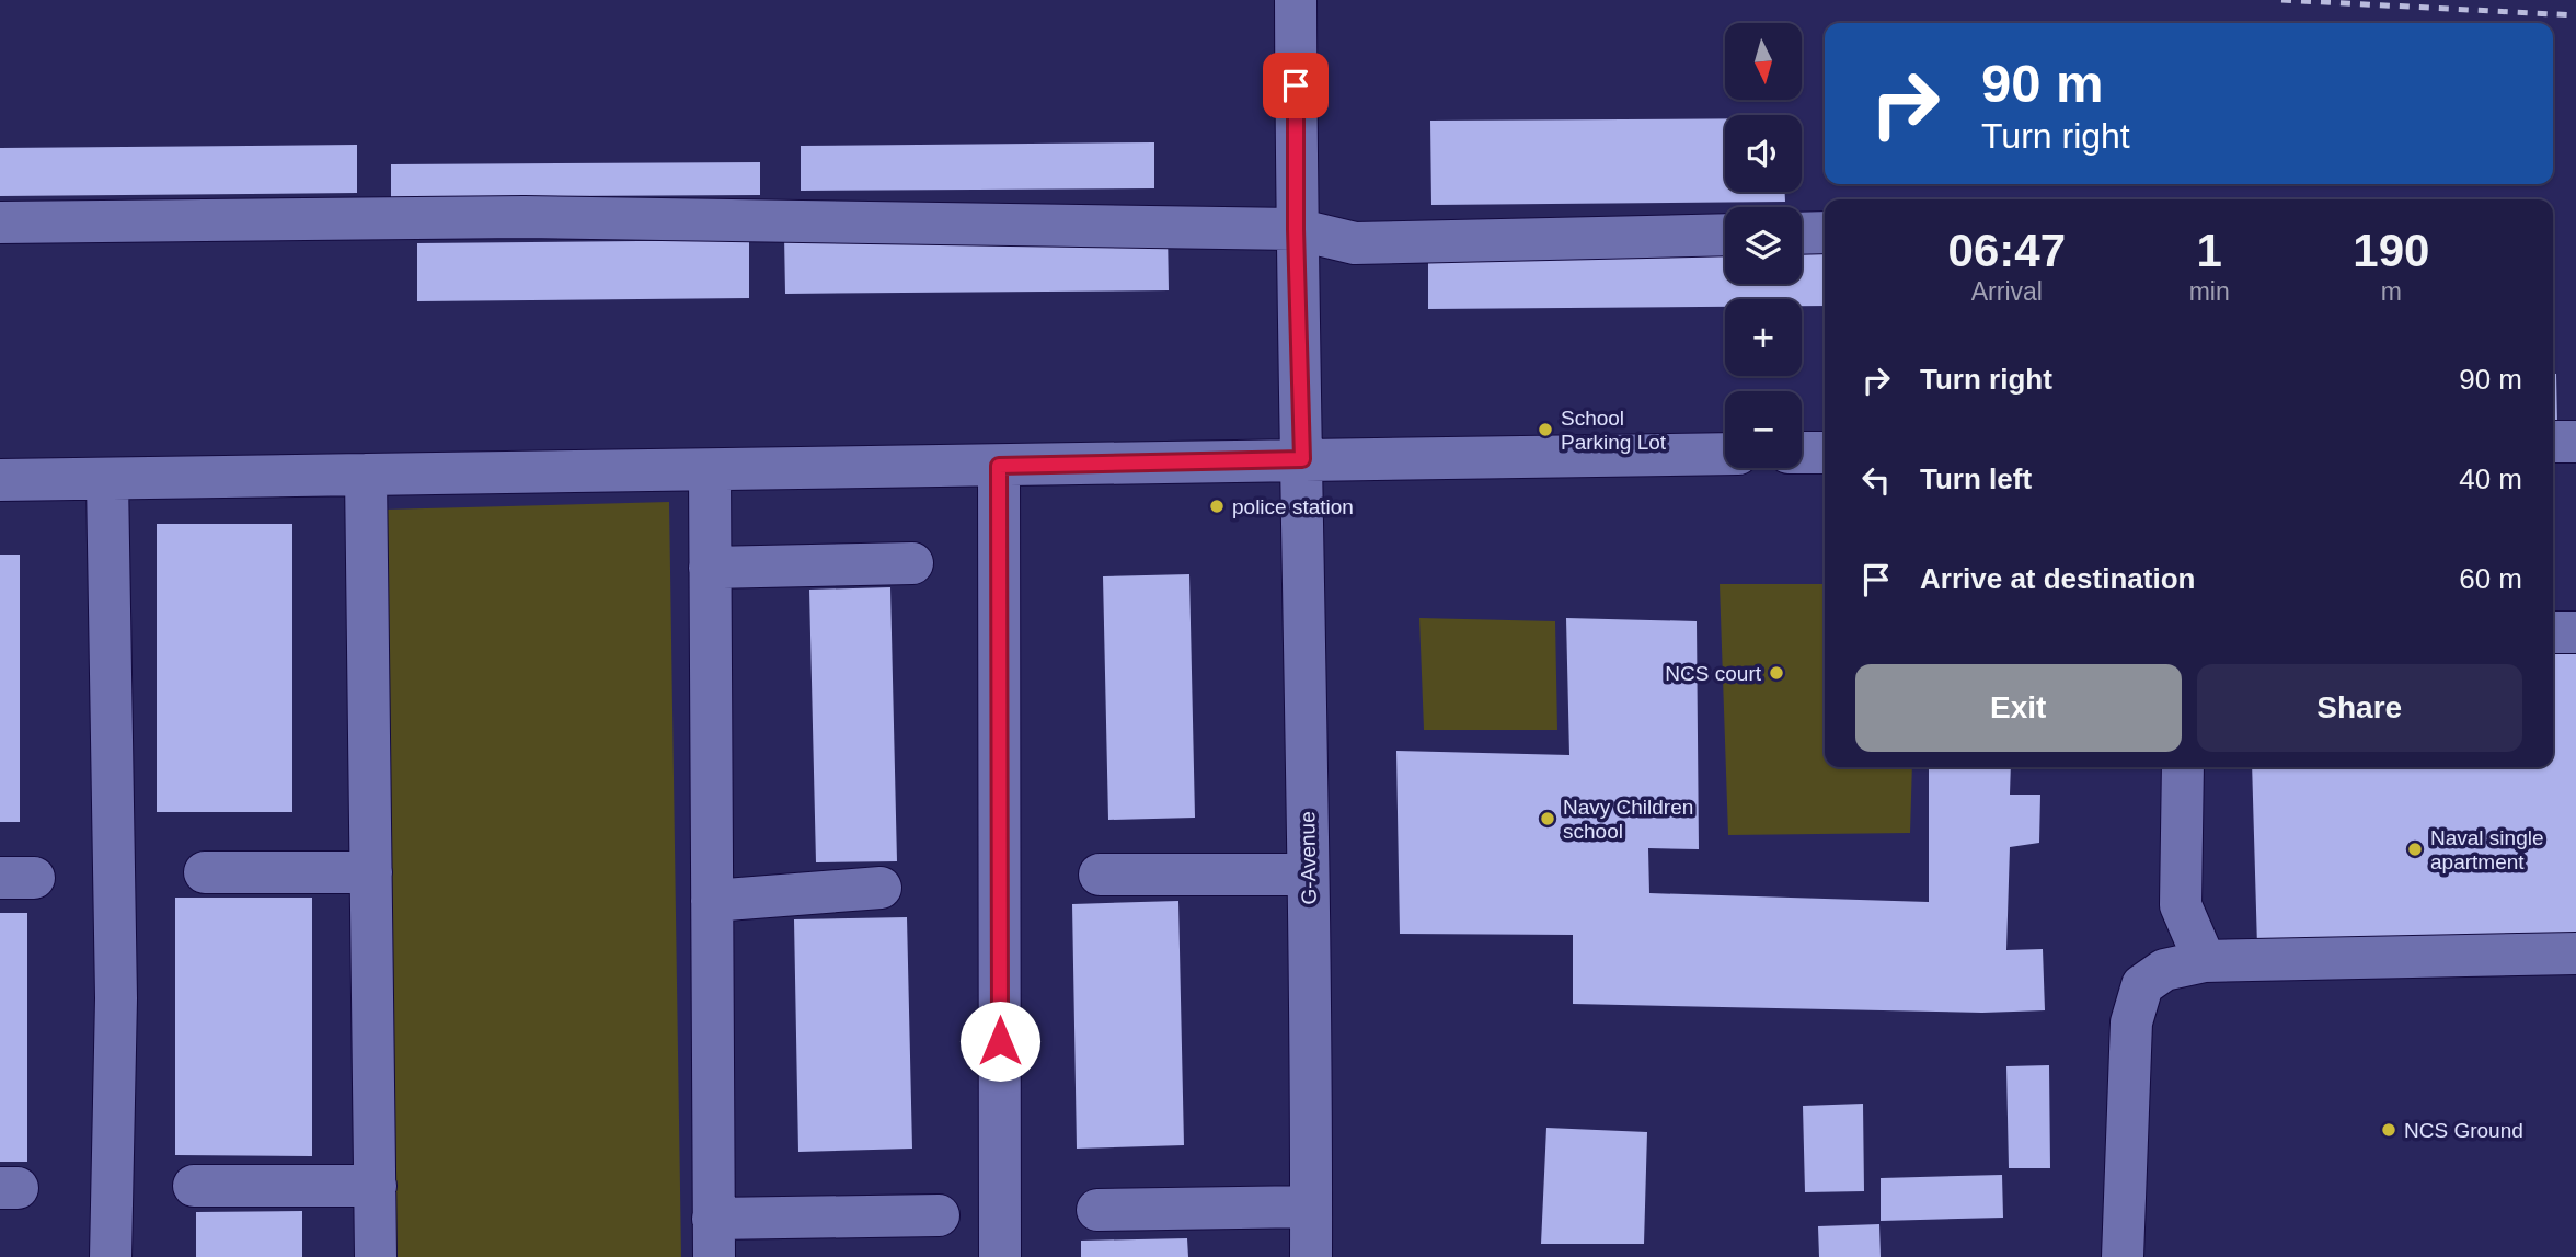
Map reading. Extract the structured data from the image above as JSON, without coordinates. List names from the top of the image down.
{
  "streets": {
    "street": ["G-Avenue"]
  },
  "places": [
    "School Parking Lot",
    "police station",
    "NCS court",
    "Navy Children school",
    "Naval single apartment",
    "NCS Ground"
  ],
  "north": "bottom",
  "page": {
    "map_buttons": ["+", "−"],
    "turn": ["90 m", "Turn right"],
    "eta": [
      "06:47",
      "Arrival",
      "1",
      "min",
      "190",
      "m"
    ],
    "list": [
      {
        "name": "Turn right",
        "value": "90 m"
      },
      {
        "name": "Turn left",
        "value": "40 m"
      },
      {
        "name": "Arrive at destination",
        "value": "60 m"
      }
    ],
    "buttons": ["Exit", "Share"]
  }
}
